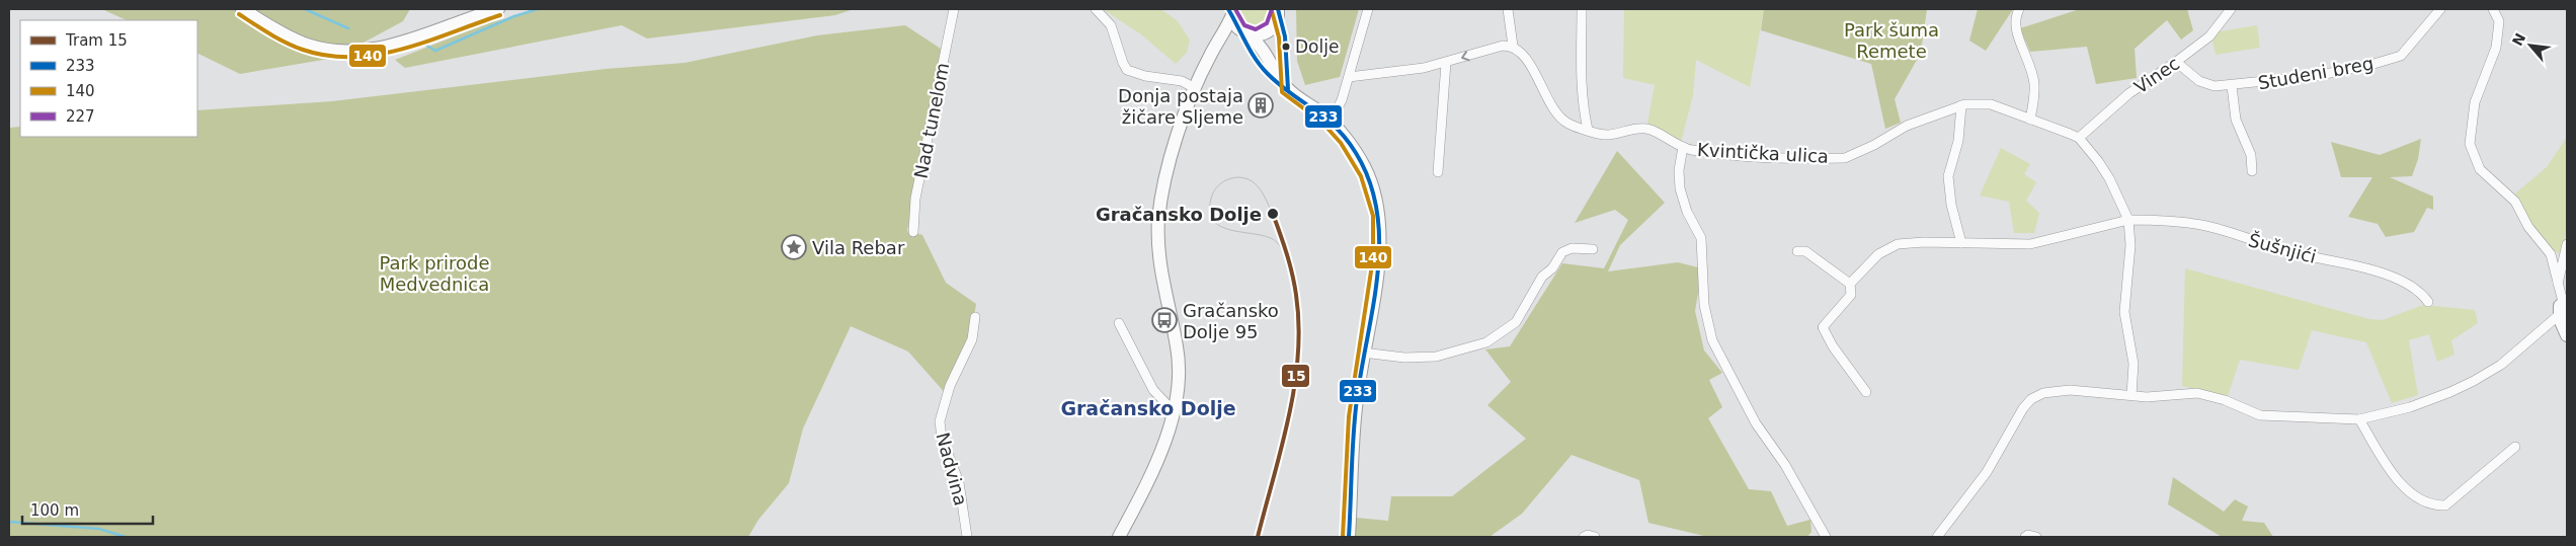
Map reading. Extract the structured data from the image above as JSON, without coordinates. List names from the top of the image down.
{
  "streets": {
    "street": [
      "Studeni breg",
      "Vinec",
      "Nad tunelom",
      "Kvintička ulica",
      "Šušnjići",
      "Nadvina"
    ]
  },
  "crossings": [
    ["Studeni breg", "Vinec"],
    ["Vinec", "Kvintička ulica"]
  ],
  "districts": ["Gračansko Dolje"],
  "parks": ["Park šuma Remete", "Park prirode Medvednica"],
  "places": {
    "other": ["Dolje", "Gračansko Dolje"],
    "building": ["Donja postaja žičare Sljeme"],
    "place": ["Vila Rebar"],
    "bus stop": ["Gračansko Dolje 95"]
  },
  "lines": [
    "transit line 233",
    "transit line 227",
    "transit line 140",
    "tram line 15"
  ],
  "legend": [
    "Tram 15",
    "233",
    "140",
    "227"
  ],
  "scale_bar": "100 m",
  "north": "top left"
}
